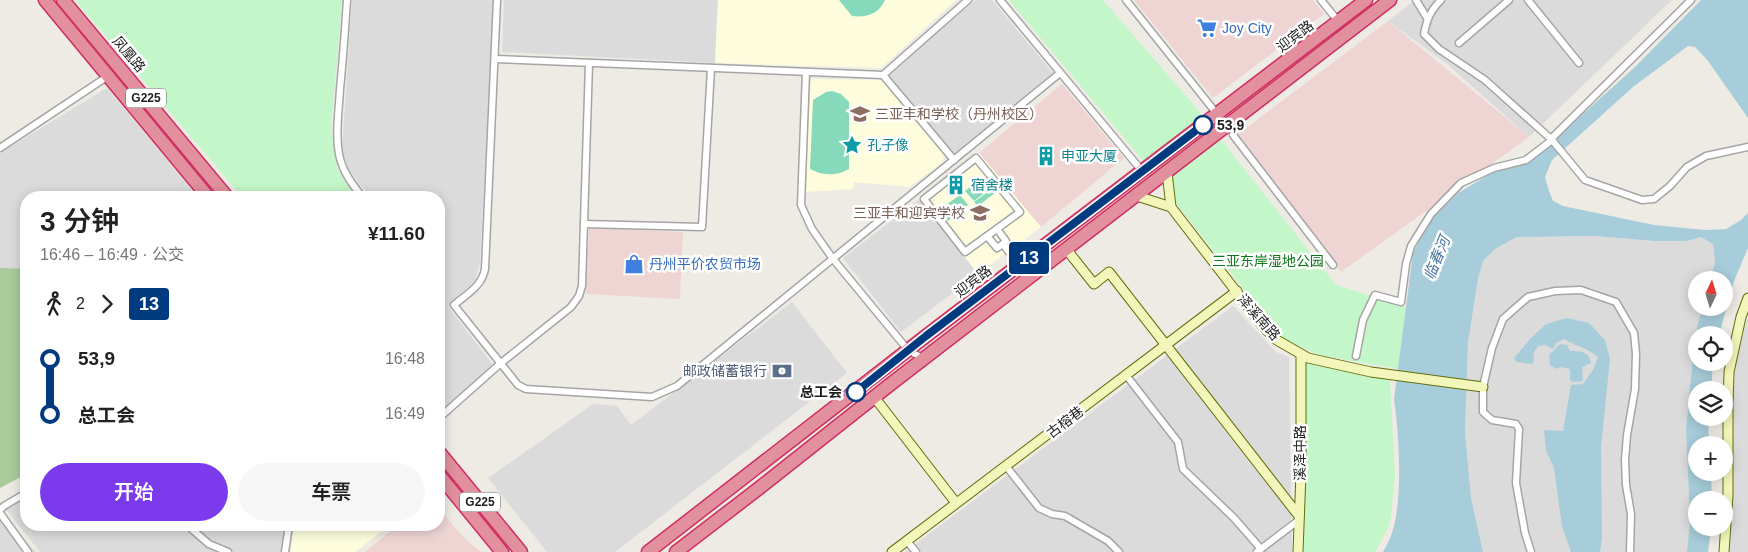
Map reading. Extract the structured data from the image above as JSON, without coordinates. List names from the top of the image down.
{
  "streets": {
    "highway": ["迎宾路", "凤凰路", "G225"],
    "street": ["泽溪南路", "古榕巷", "溪泽中路"]
  },
  "crossings": [
    ["泽溪南路", "古榕巷"],
    ["泽溪南路", "溪泽中路"]
  ],
  "water": ["临春河"],
  "parks": ["三亚东岸湿地公园"],
  "places": {
    "supermarket": ["Joy City"],
    "school or university": ["三亚丰和学校（丹州校区）", "三亚丰和迎宾学校"],
    "other": ["53,9", "总工会"],
    "place": ["孔子像"],
    "building": ["申亚大厦", "宿舍楼"],
    "shop": ["丹州平价农贸市场"],
    "bank": ["邮政储蓄银行"]
  },
  "lines": ["bus line 13"],
  "north": "top",
  "page": {
    "on_map": "13",
    "heading": ["3 分钟", "16:46 – 16:49 · 公交", "¥11.60"],
    "map_buttons": ["+", "−"],
    "legs": ["2", "13"],
    "list": [
      {
        "name": "53,9",
        "value": "16:48"
      },
      {
        "name": "总工会",
        "value": "16:49"
      }
    ],
    "buttons": ["开始", "车票"]
  }
}
